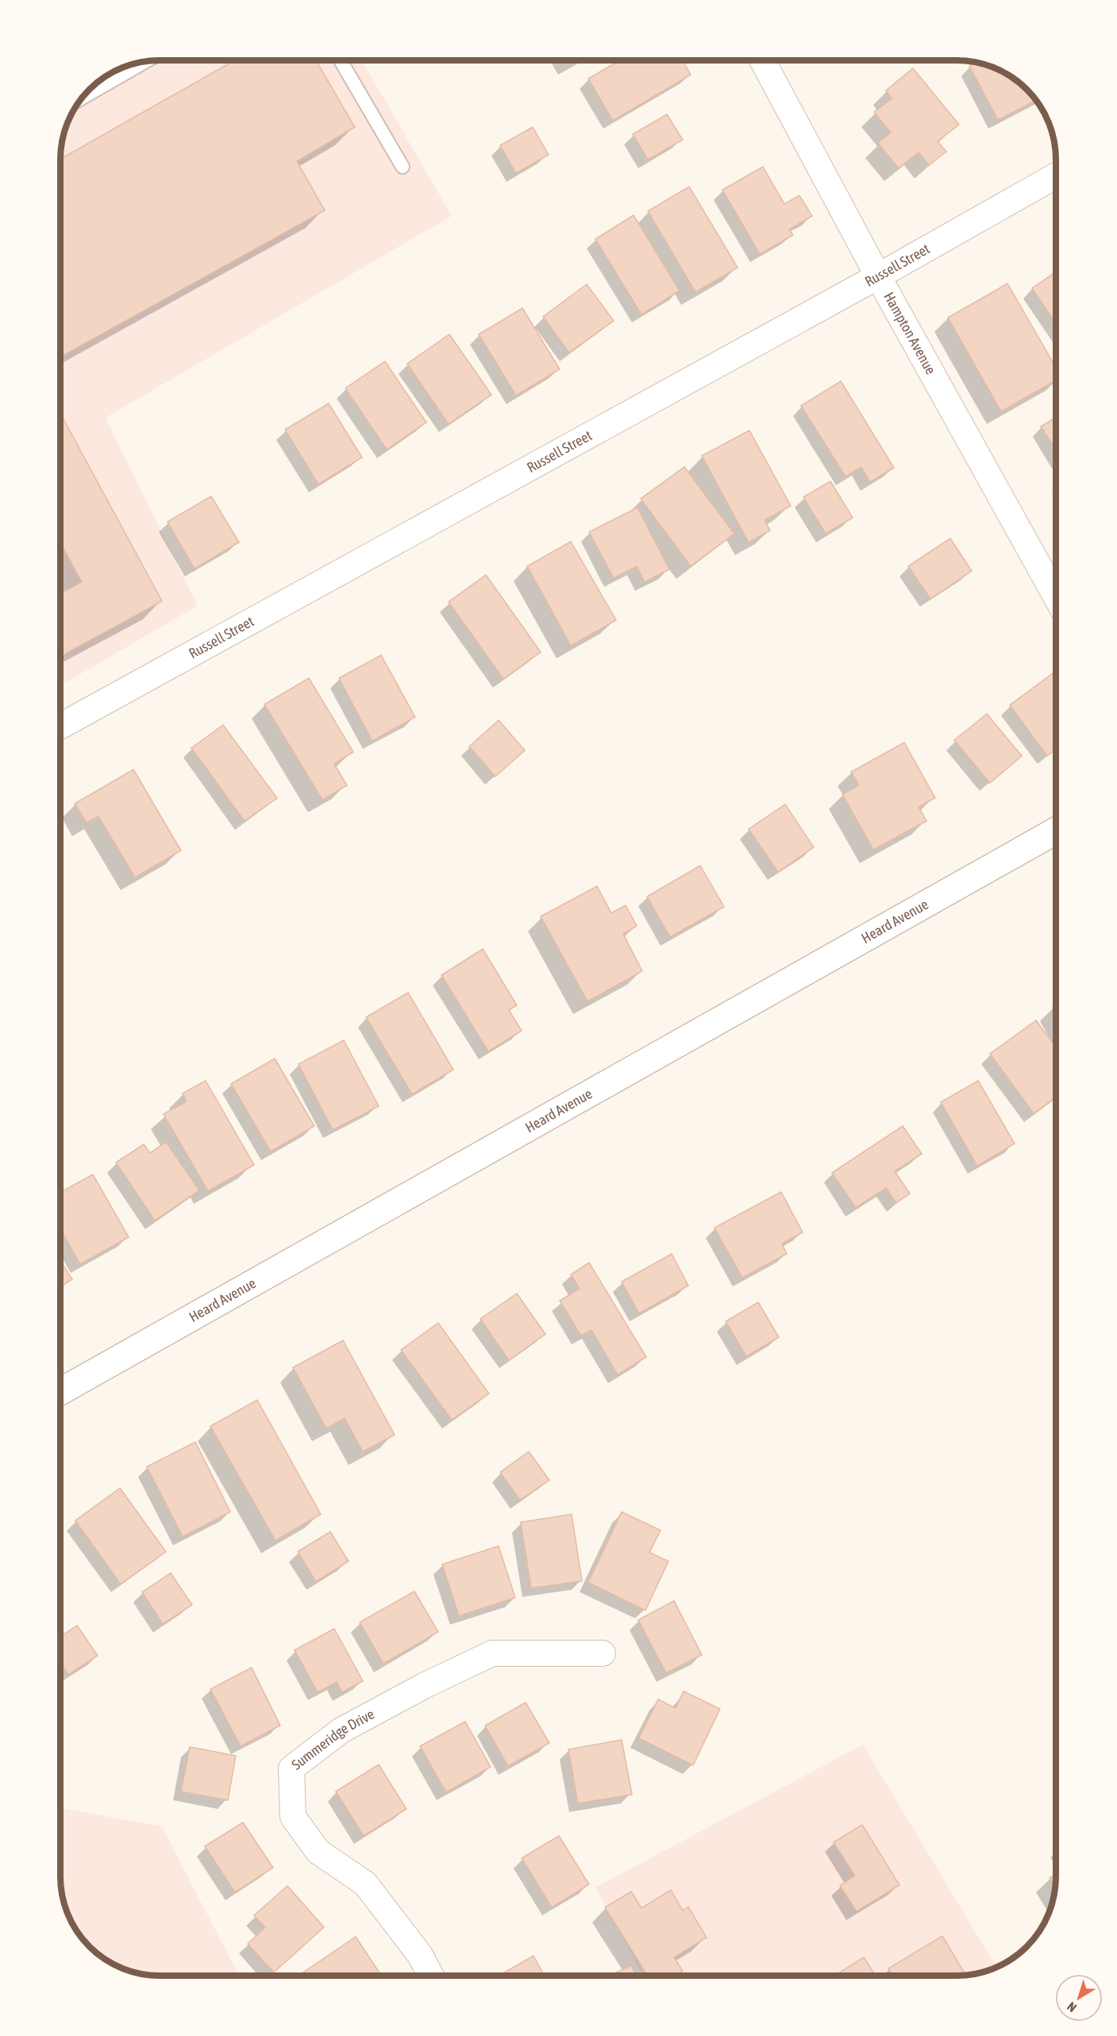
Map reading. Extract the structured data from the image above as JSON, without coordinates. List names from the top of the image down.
{
  "streets": {
    "street": [
      "Russell Street",
      "Hampton Avenue",
      "Heard Avenue",
      "Summeridge Drive"
    ]
  },
  "crossings": [
    ["Russell Street", "Hampton Avenue"]
  ],
  "north": "bottom left"
}
